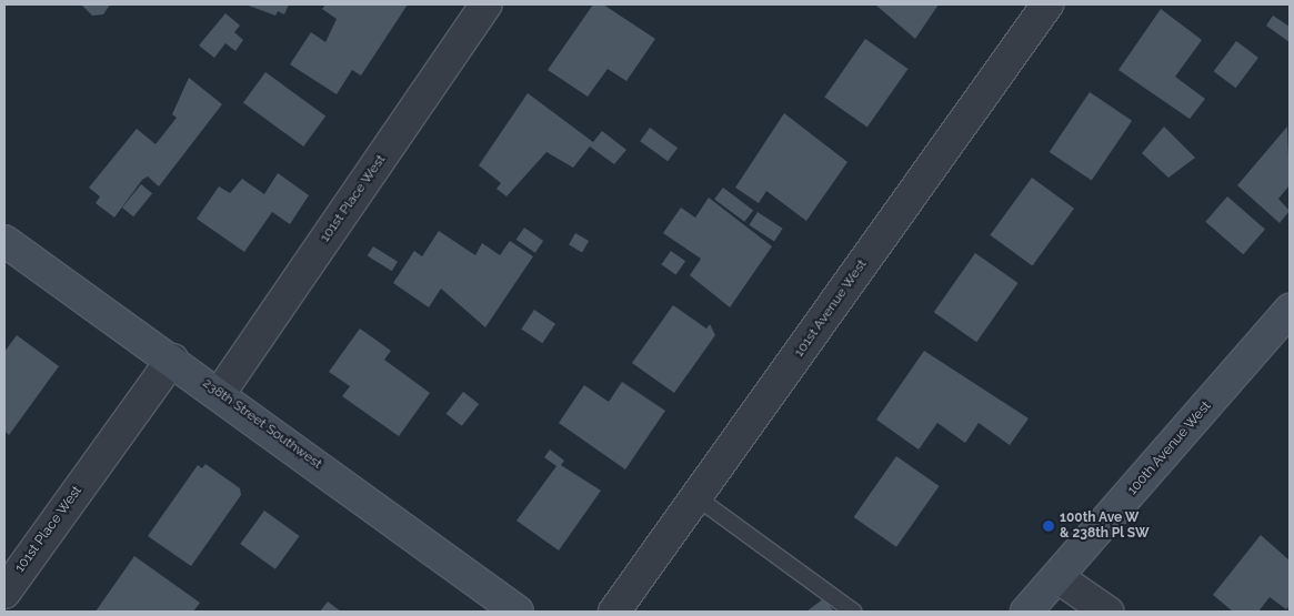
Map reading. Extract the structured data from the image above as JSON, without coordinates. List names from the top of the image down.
{
  "streets": {
    "street": [
      "101st Place West",
      "101st Avenue West",
      "238th Street Southwest",
      "100th Avenue West"
    ]
  },
  "crossings": [
    ["101st Place West", "238th Street Southwest"]
  ],
  "places": ["100th Ave W & 238th Pl SW"]
}
